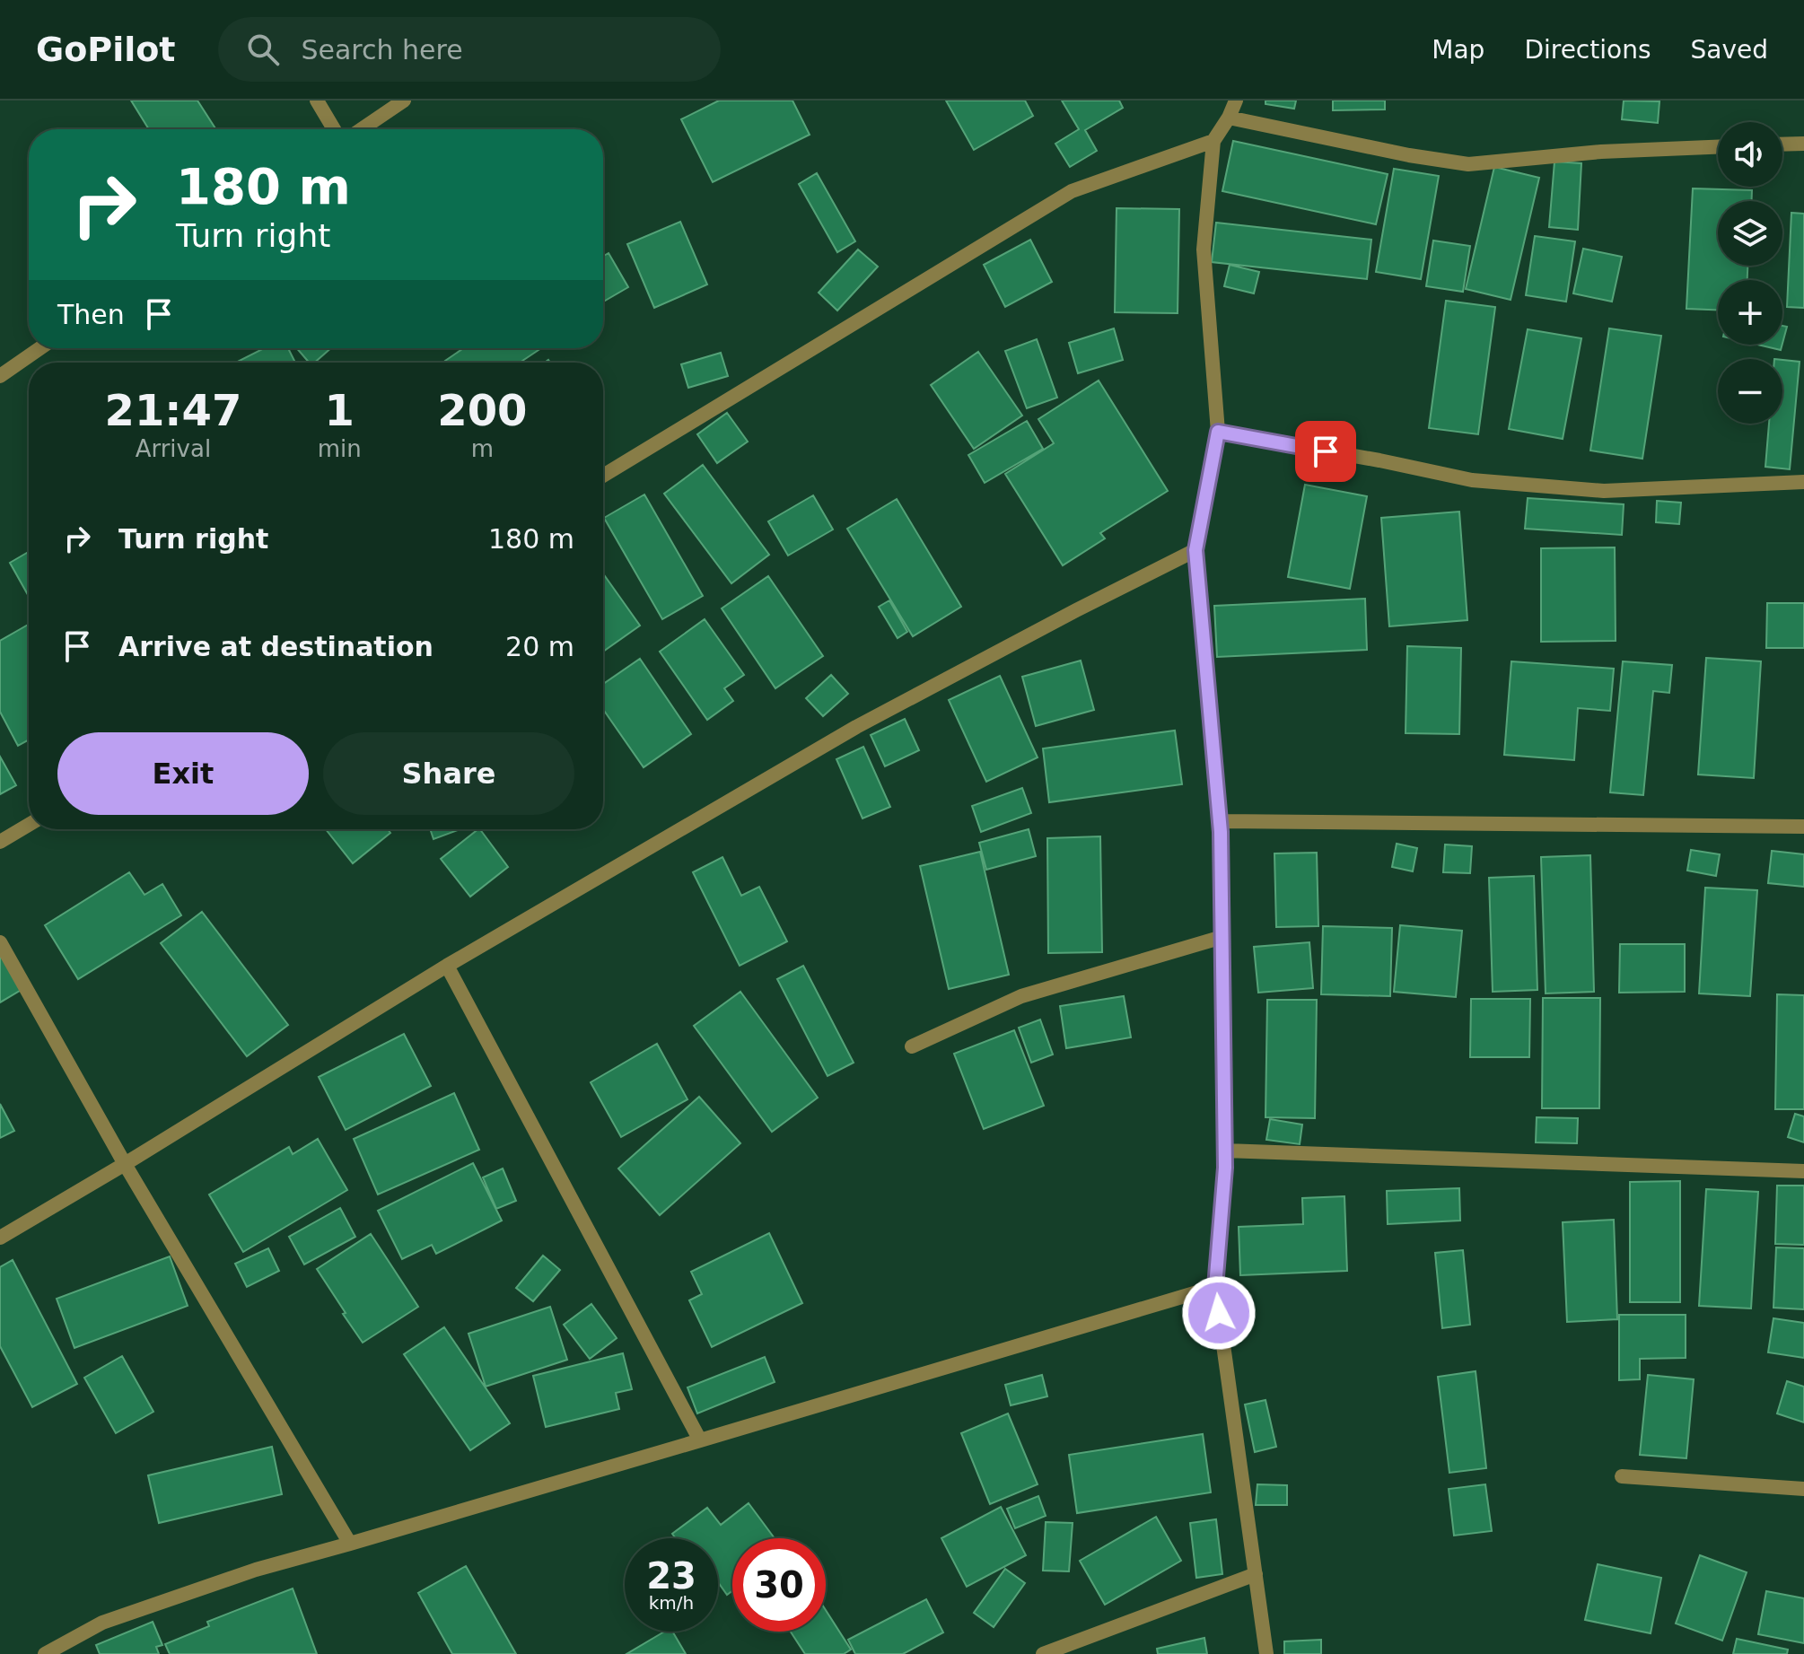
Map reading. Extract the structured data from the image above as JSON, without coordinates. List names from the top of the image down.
{
  "page": {
    "header": "GoPilot",
    "search": "Search here",
    "nav": ["Map", "Directions", "Saved"],
    "map_buttons": ["+", "−"],
    "turn": ["180 m", "Turn right"],
    "then": "Then",
    "eta": [
      "21:47",
      "Arrival",
      "1",
      "min",
      "200",
      "m"
    ],
    "list": [
      {
        "name": "Turn right",
        "value": "180 m"
      },
      {
        "name": "Arrive at destination",
        "value": "20 m"
      }
    ],
    "buttons": ["Exit", "Share"],
    "speed": "23 km/h",
    "limit": "30"
  }
}
